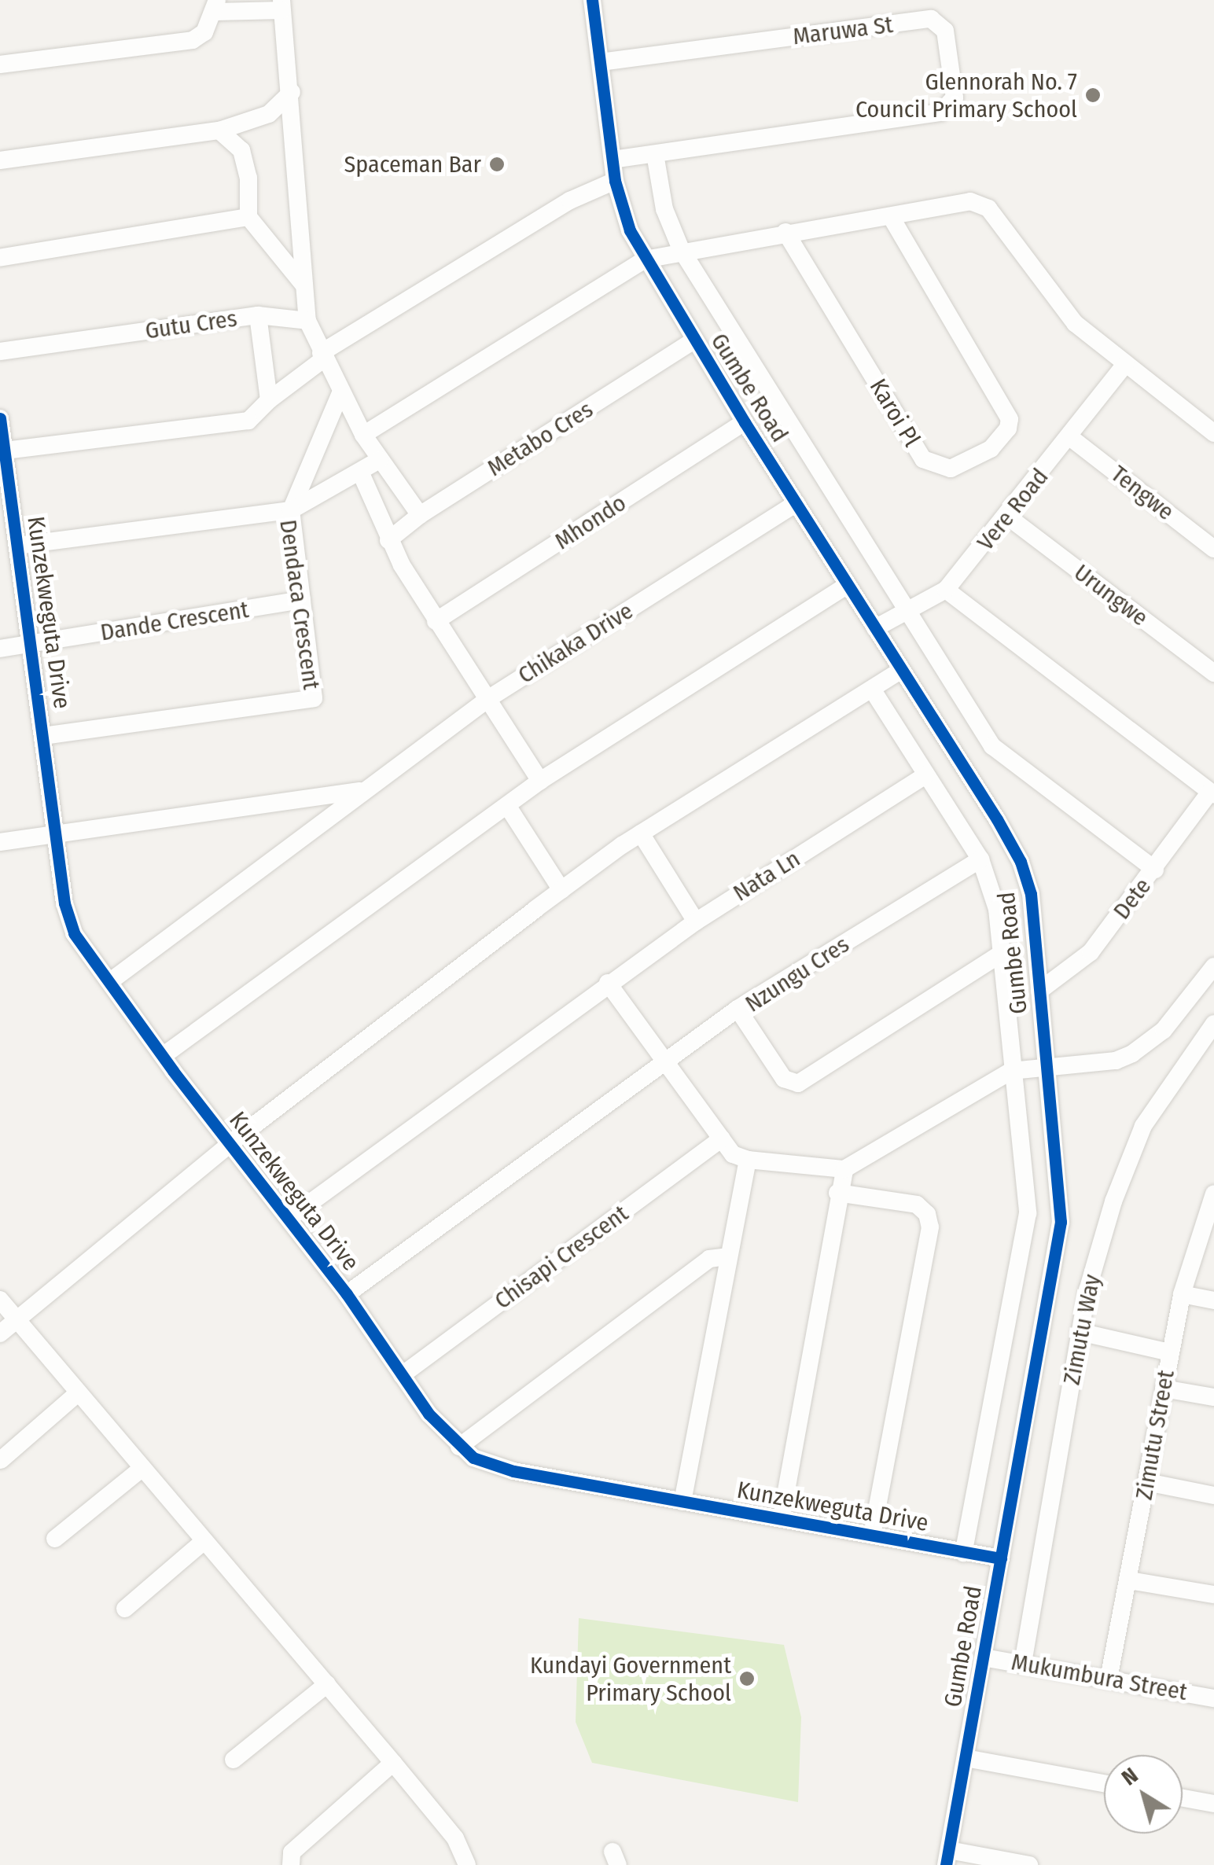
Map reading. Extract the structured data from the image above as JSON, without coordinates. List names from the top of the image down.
{
  "streets": {
    "street": [
      "Maruwa St",
      "Gutu Cres",
      "Gumbe Road",
      "Karoi Pl",
      "Metabo Cres",
      "Tengwe",
      "Vere Road",
      "Mhondo",
      "Urungwe",
      "Dendaca Crescent",
      "Kunzekweguta Drive",
      "Dande Crescent",
      "Chikaka Drive",
      "Nata Ln",
      "Dete",
      "Nzungu Cres",
      "Chisapi Crescent",
      "Zimutu Way",
      "Zimutu Street",
      "Mukumbura Street"
    ]
  },
  "crossings": [
    ["Maruwa St", "Gumbe Road"],
    ["Gumbe Road", "Metabo Cres"],
    ["Gumbe Road", "Vere Road"],
    ["Gumbe Road", "Mhondo"],
    ["Gumbe Road", "Kunzekweguta Drive"],
    ["Gumbe Road", "Chikaka Drive"],
    ["Gumbe Road", "Dete"],
    ["Gumbe Road", "Mukumbura Street"],
    ["Tengwe", "Vere Road"],
    ["Vere Road", "Urungwe"],
    ["Dendaca Crescent", "Kunzekweguta Drive"],
    ["Dendaca Crescent", "Dande Crescent"],
    ["Kunzekweguta Drive", "Dande Crescent"],
    ["Kunzekweguta Drive", "Chikaka Drive"],
    ["Kunzekweguta Drive", "Nata Ln"],
    ["Kunzekweguta Drive", "Chisapi Crescent"],
    ["Zimutu Way", "Mukumbura Street"],
    ["Zimutu Street", "Mukumbura Street"]
  ],
  "places": ["Glennorah No. 7 Council Primary School", "Spaceman Bar", "Kundayi Government Primary School"],
  "north": "top left"
}
